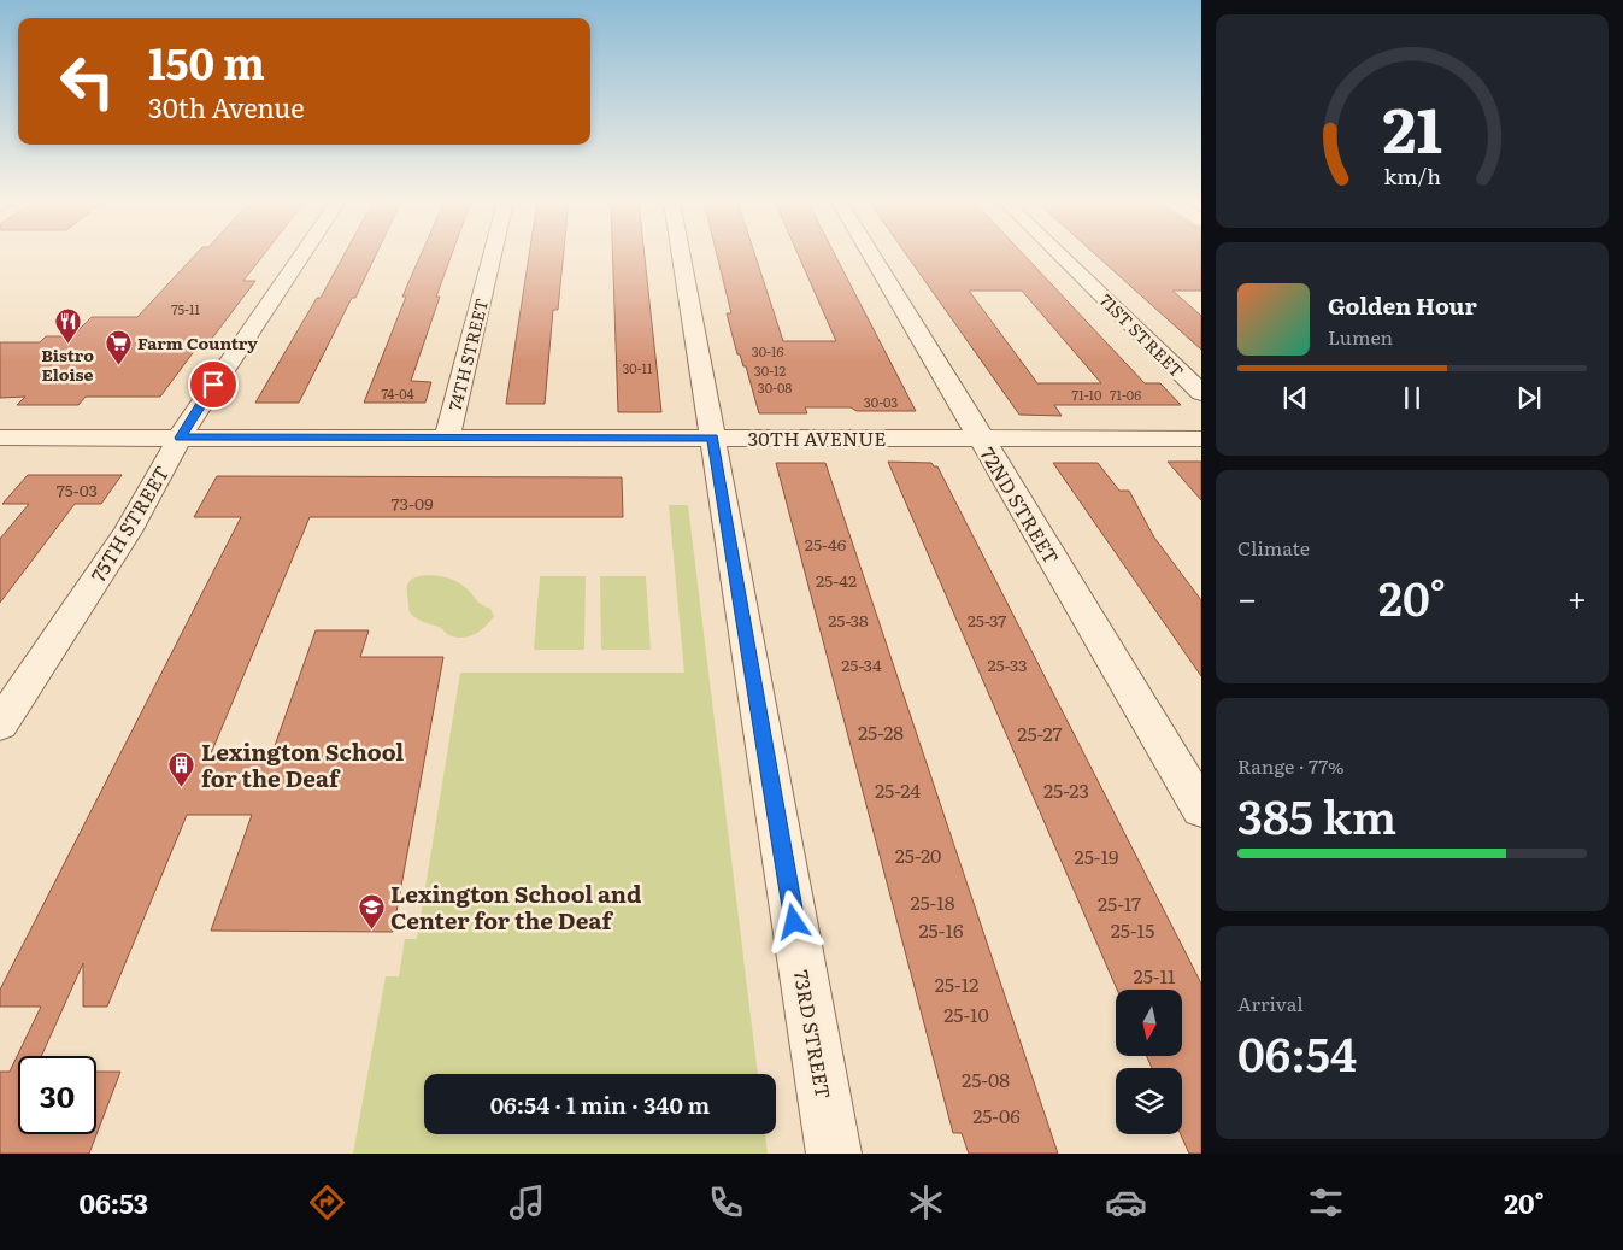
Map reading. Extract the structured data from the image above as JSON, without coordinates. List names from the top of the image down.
{
  "streets": {
    "street": [
      "71ST STREET",
      "74TH STREET",
      "30TH AVENUE",
      "72ND STREET",
      "75TH STREET",
      "73RD STREET"
    ]
  },
  "crossings": [
    ["74TH STREET", "30TH AVENUE"],
    ["30TH AVENUE", "72ND STREET"],
    ["30TH AVENUE", "75TH STREET"],
    ["30TH AVENUE", "73RD STREET"]
  ],
  "places": {
    "restaurant": ["Bistro Eloise"],
    "supermarket": ["Farm Country"],
    "building": ["Lexington School for the Deaf"],
    "school or university": ["Lexington School and Center for the Deaf"]
  },
  "house_numbers": [
    "75-11",
    "30-16",
    "30-11",
    "30-12",
    "30-08",
    "74-04",
    "71-10",
    "71-06",
    "30-03",
    "75-03",
    "73-09",
    "25-46",
    "25-42",
    "25-38",
    "25-37",
    "25-34",
    "25-33",
    "25-28",
    "25-27",
    "25-24",
    "25-23",
    "25-20",
    "25-19",
    "25-18",
    "25-17",
    "25-16",
    "25-15",
    "25-11",
    "25-12",
    "25-10",
    "25-08",
    "25-06"
  ],
  "north": "bottom",
  "page": {
    "turn": ["150 m", "30th Avenue"],
    "song": ["Golden Hour", "Lumen"],
    "tile": [
      "Climate",
      ["Range · 77%", "385 km"],
      ["Arrival", "06:54"]
    ],
    "heat": ["−", "20°", "+"],
    "limit": "30",
    "trip": "06:54 · 1 min · 340 m",
    "tabs": ["06:53", "20°"],
    "gauge": ["21", "km/h"]
  }
}
